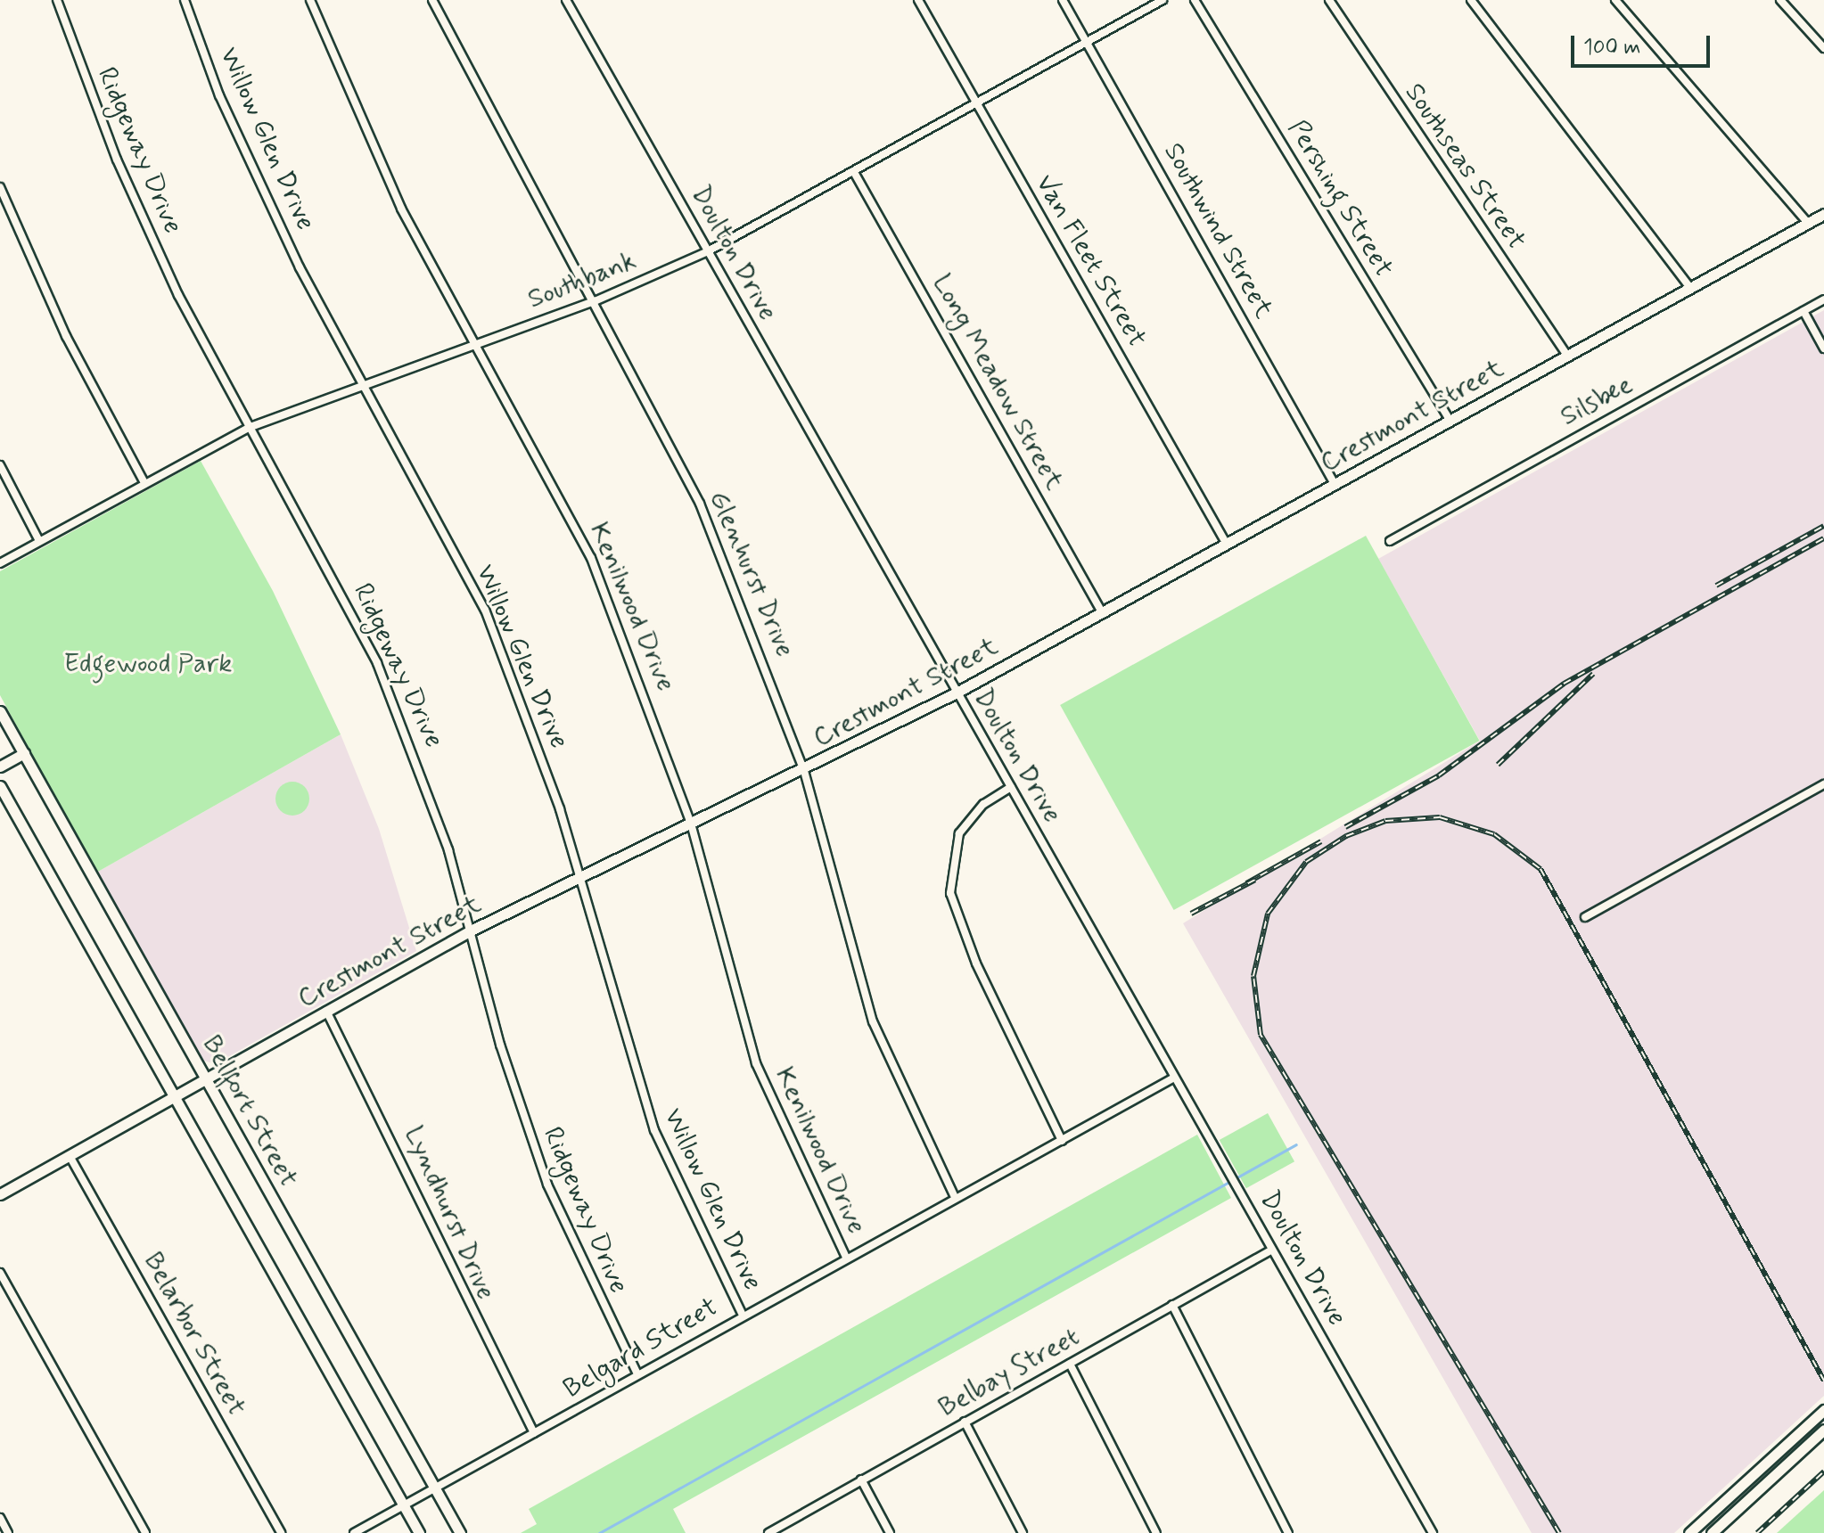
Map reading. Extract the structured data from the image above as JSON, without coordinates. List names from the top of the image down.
{
  "streets": {
    "main road": ["Crestmont Street", "Bellfort Street"],
    "street": [
      "Willow Glen Drive",
      "Ridgeway Drive",
      "Southseas Street",
      "Pershing Street",
      "Southwind Street",
      "Doulton Drive",
      "Van Fleet Street",
      "Southbank",
      "Long Meadow Street",
      "Silsbee",
      "Glenhurst Drive",
      "Kenilwood Drive",
      "Lyndhurst Drive",
      "Belarbor Street",
      "Belgard Street",
      "Belbay Street"
    ]
  },
  "crossings": [
    ["Willow Glen Drive", "Southbank"],
    ["Willow Glen Drive", "Crestmont Street"],
    ["Willow Glen Drive", "Belgard Street"],
    ["Ridgeway Drive", "Southbank"],
    ["Ridgeway Drive", "Crestmont Street"],
    ["Ridgeway Drive", "Belgard Street"],
    ["Southseas Street", "Crestmont Street"],
    ["Pershing Street", "Crestmont Street"],
    ["Southwind Street", "Southbank"],
    ["Southwind Street", "Crestmont Street"],
    ["Doulton Drive", "Southbank"],
    ["Doulton Drive", "Crestmont Street"],
    ["Doulton Drive", "Belgard Street"],
    ["Doulton Drive", "Belbay Street"],
    ["Van Fleet Street", "Southbank"],
    ["Van Fleet Street", "Crestmont Street"],
    ["Southbank", "Long Meadow Street"],
    ["Southbank", "Glenhurst Drive"],
    ["Southbank", "Kenilwood Drive"],
    ["Long Meadow Street", "Crestmont Street"],
    ["Crestmont Street", "Glenhurst Drive"],
    ["Crestmont Street", "Kenilwood Drive"],
    ["Crestmont Street", "Bellfort Street"],
    ["Crestmont Street", "Lyndhurst Drive"],
    ["Crestmont Street", "Belarbor Street"],
    ["Glenhurst Drive", "Belgard Street"],
    ["Kenilwood Drive", "Belgard Street"],
    ["Bellfort Street", "Belgard Street"],
    ["Lyndhurst Drive", "Belgard Street"]
  ],
  "parks": ["Edgewood Park"],
  "scale_bar": "100 m"
}
